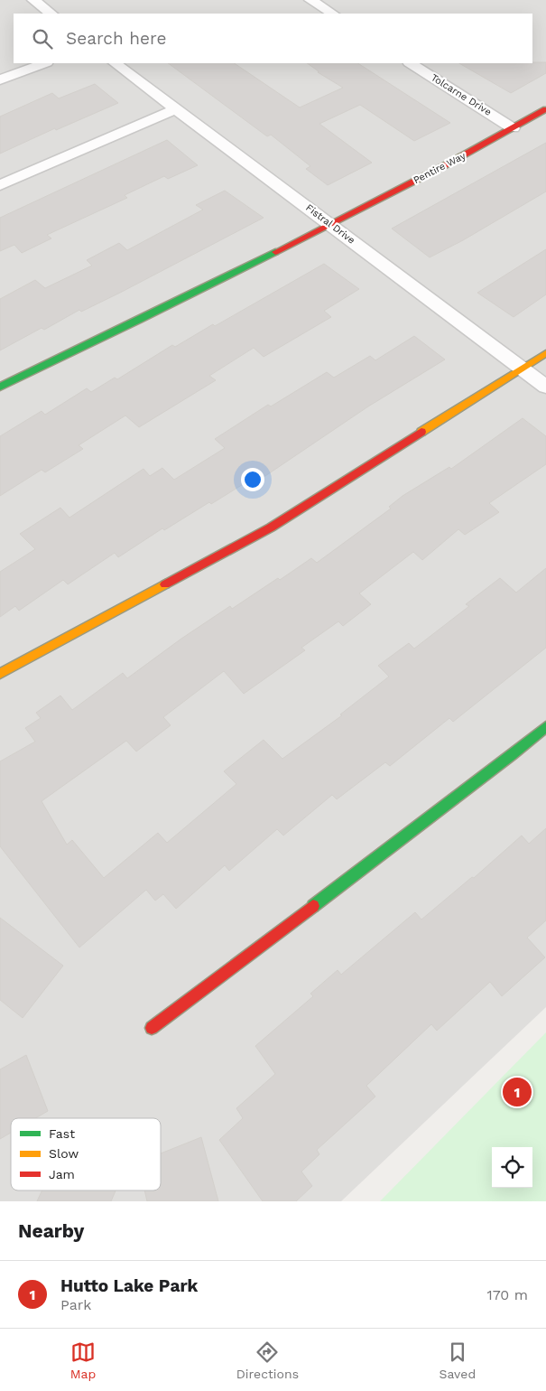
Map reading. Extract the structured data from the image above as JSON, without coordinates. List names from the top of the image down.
{
  "streets": {
    "street": ["Tolcarne Drive", "Pentire Way", "Fistral Drive"]
  },
  "crossings": [
    ["Tolcarne Drive", "Pentire Way"],
    ["Pentire Way", "Fistral Drive"]
  ],
  "legend": ["Fast", "Slow", "Jam"],
  "page": {
    "search": "Search here",
    "pins": "1",
    "heading": "Nearby",
    "list": [
      {
        "mark": "1",
        "name": "Hutto Lake Park",
        "note": "Park",
        "value": "170 m"
      }
    ],
    "nav": ["Map", "Directions", "Saved"]
  }
}
